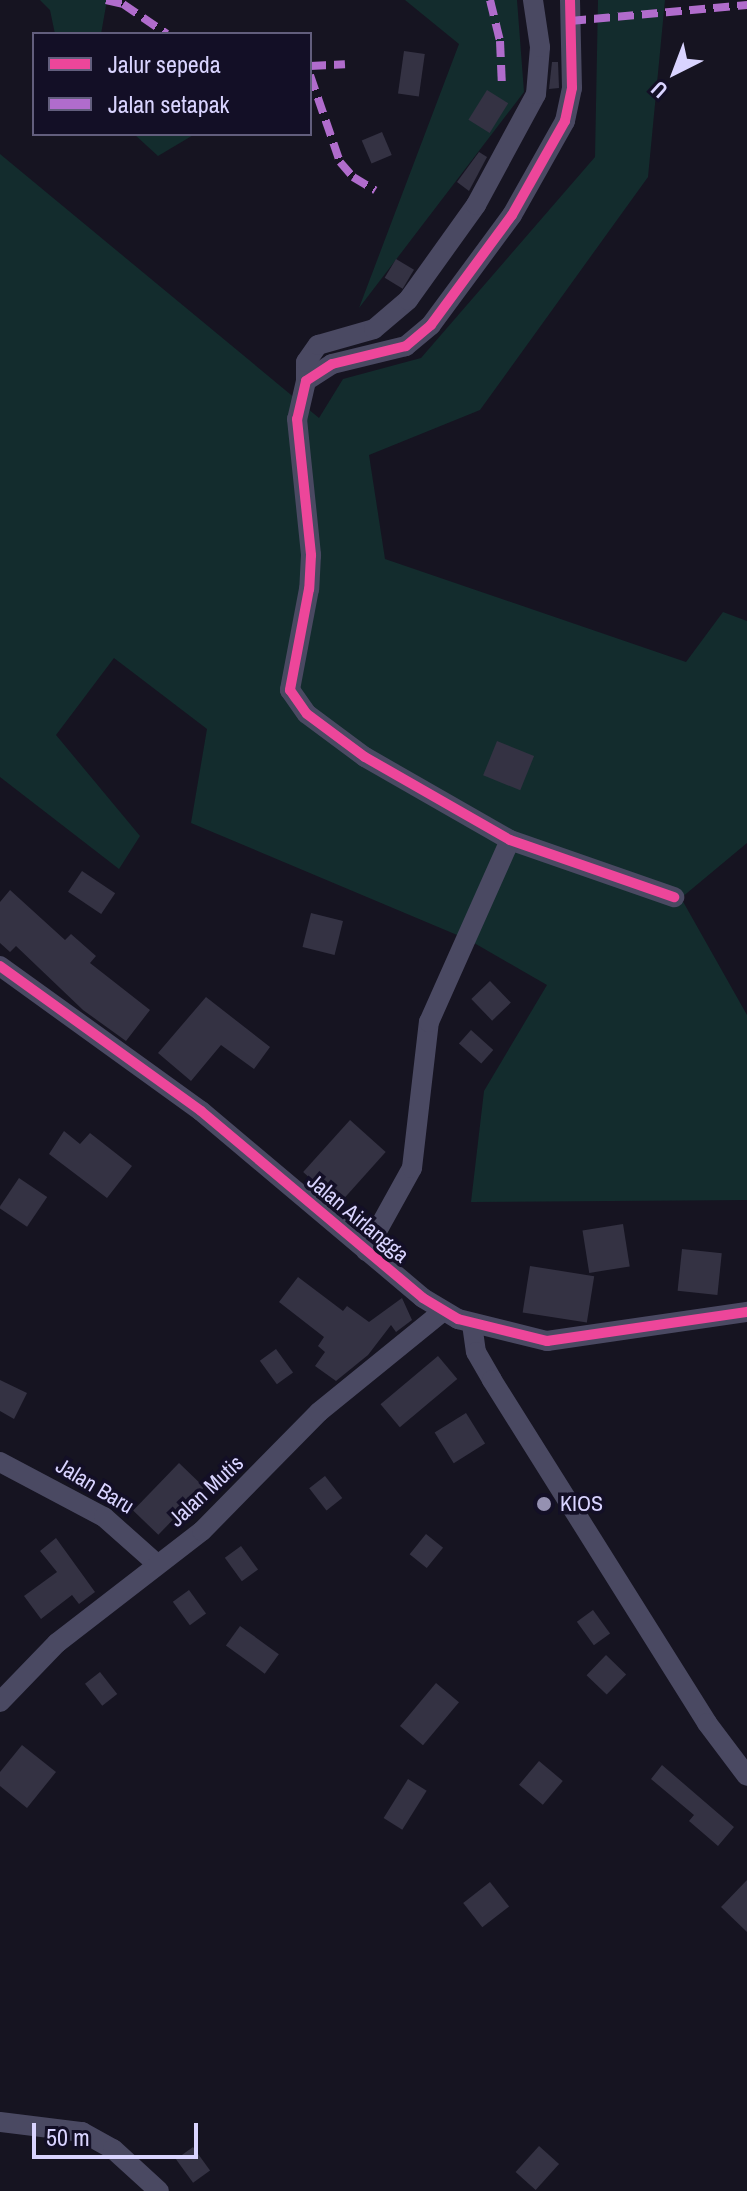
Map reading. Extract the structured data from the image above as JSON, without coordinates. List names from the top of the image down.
{
  "streets": {
    "street": ["Jalan Airlangga", "Jalan Baru", "Jalan Mutis"]
  },
  "crossings": [
    ["Jalan Airlangga", "Jalan Mutis"],
    ["Jalan Baru", "Jalan Mutis"]
  ],
  "places": ["KIOS"],
  "legend": ["Jalur sepeda", "Jalan setapak"],
  "scale_bar": "50 m",
  "north": "bottom left"
}
